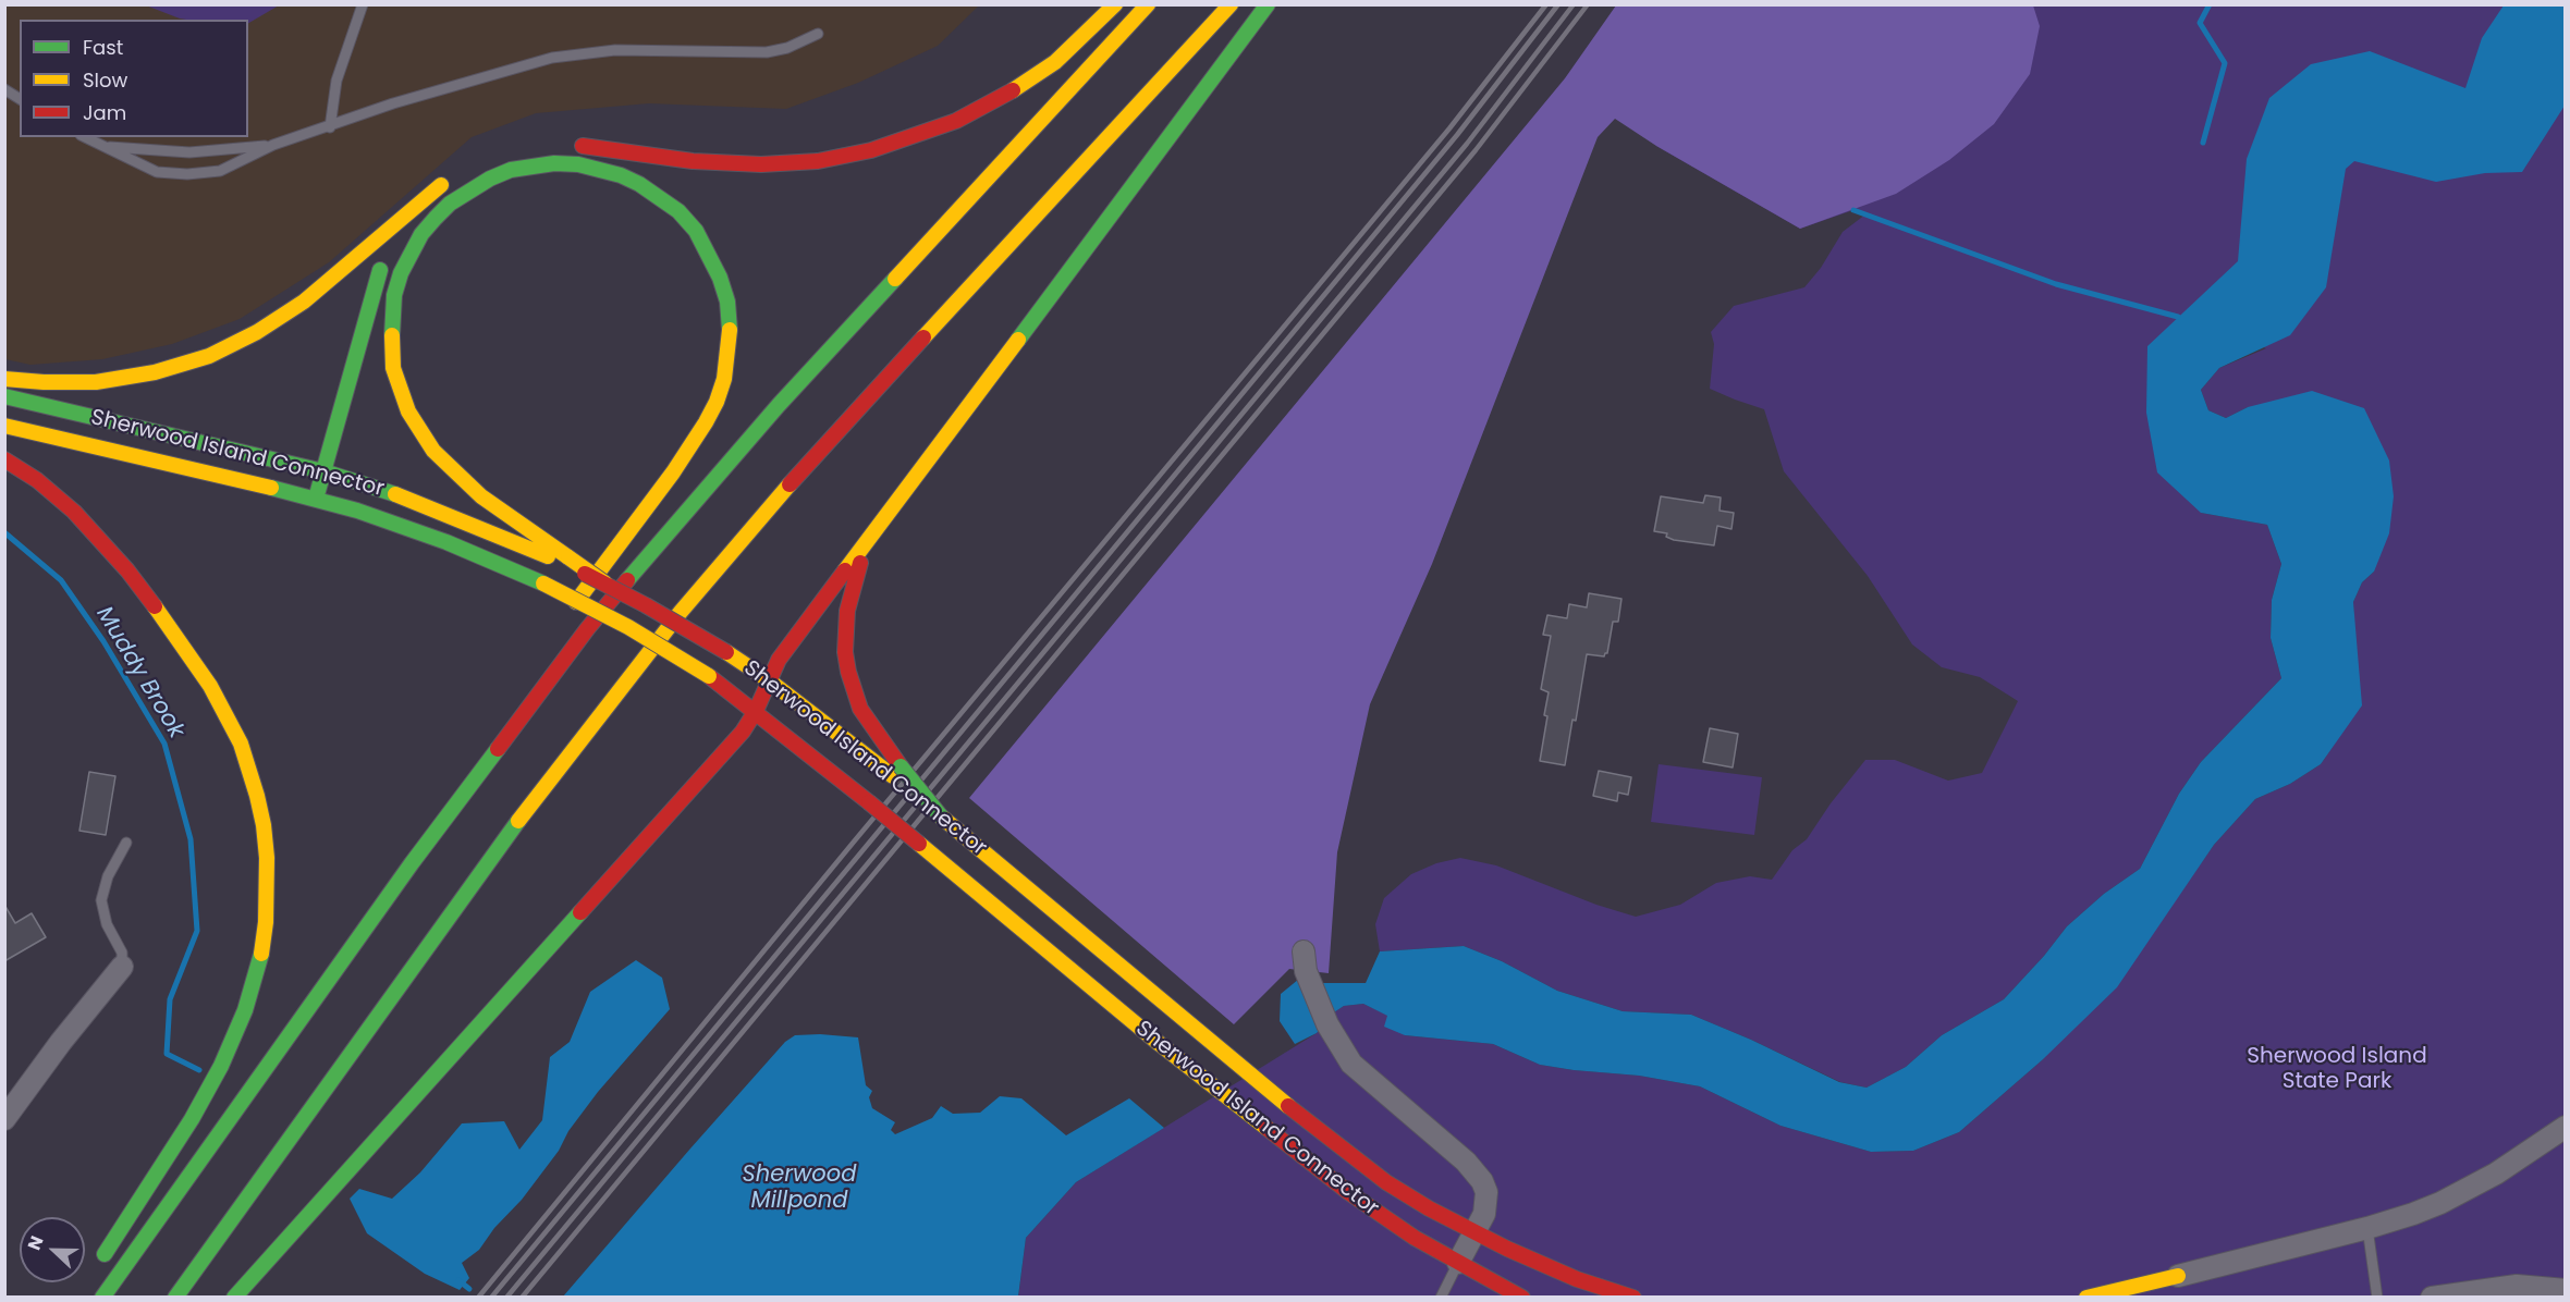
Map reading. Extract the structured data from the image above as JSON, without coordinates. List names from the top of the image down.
{
  "streets": {
    "main road": ["Sherwood Island Connector"]
  },
  "water": ["Muddy Brook", "Sherwood Millpond"],
  "parks": ["Sherwood Island State Park"],
  "legend": ["Fast", "Slow", "Jam"],
  "north": "left"
}
